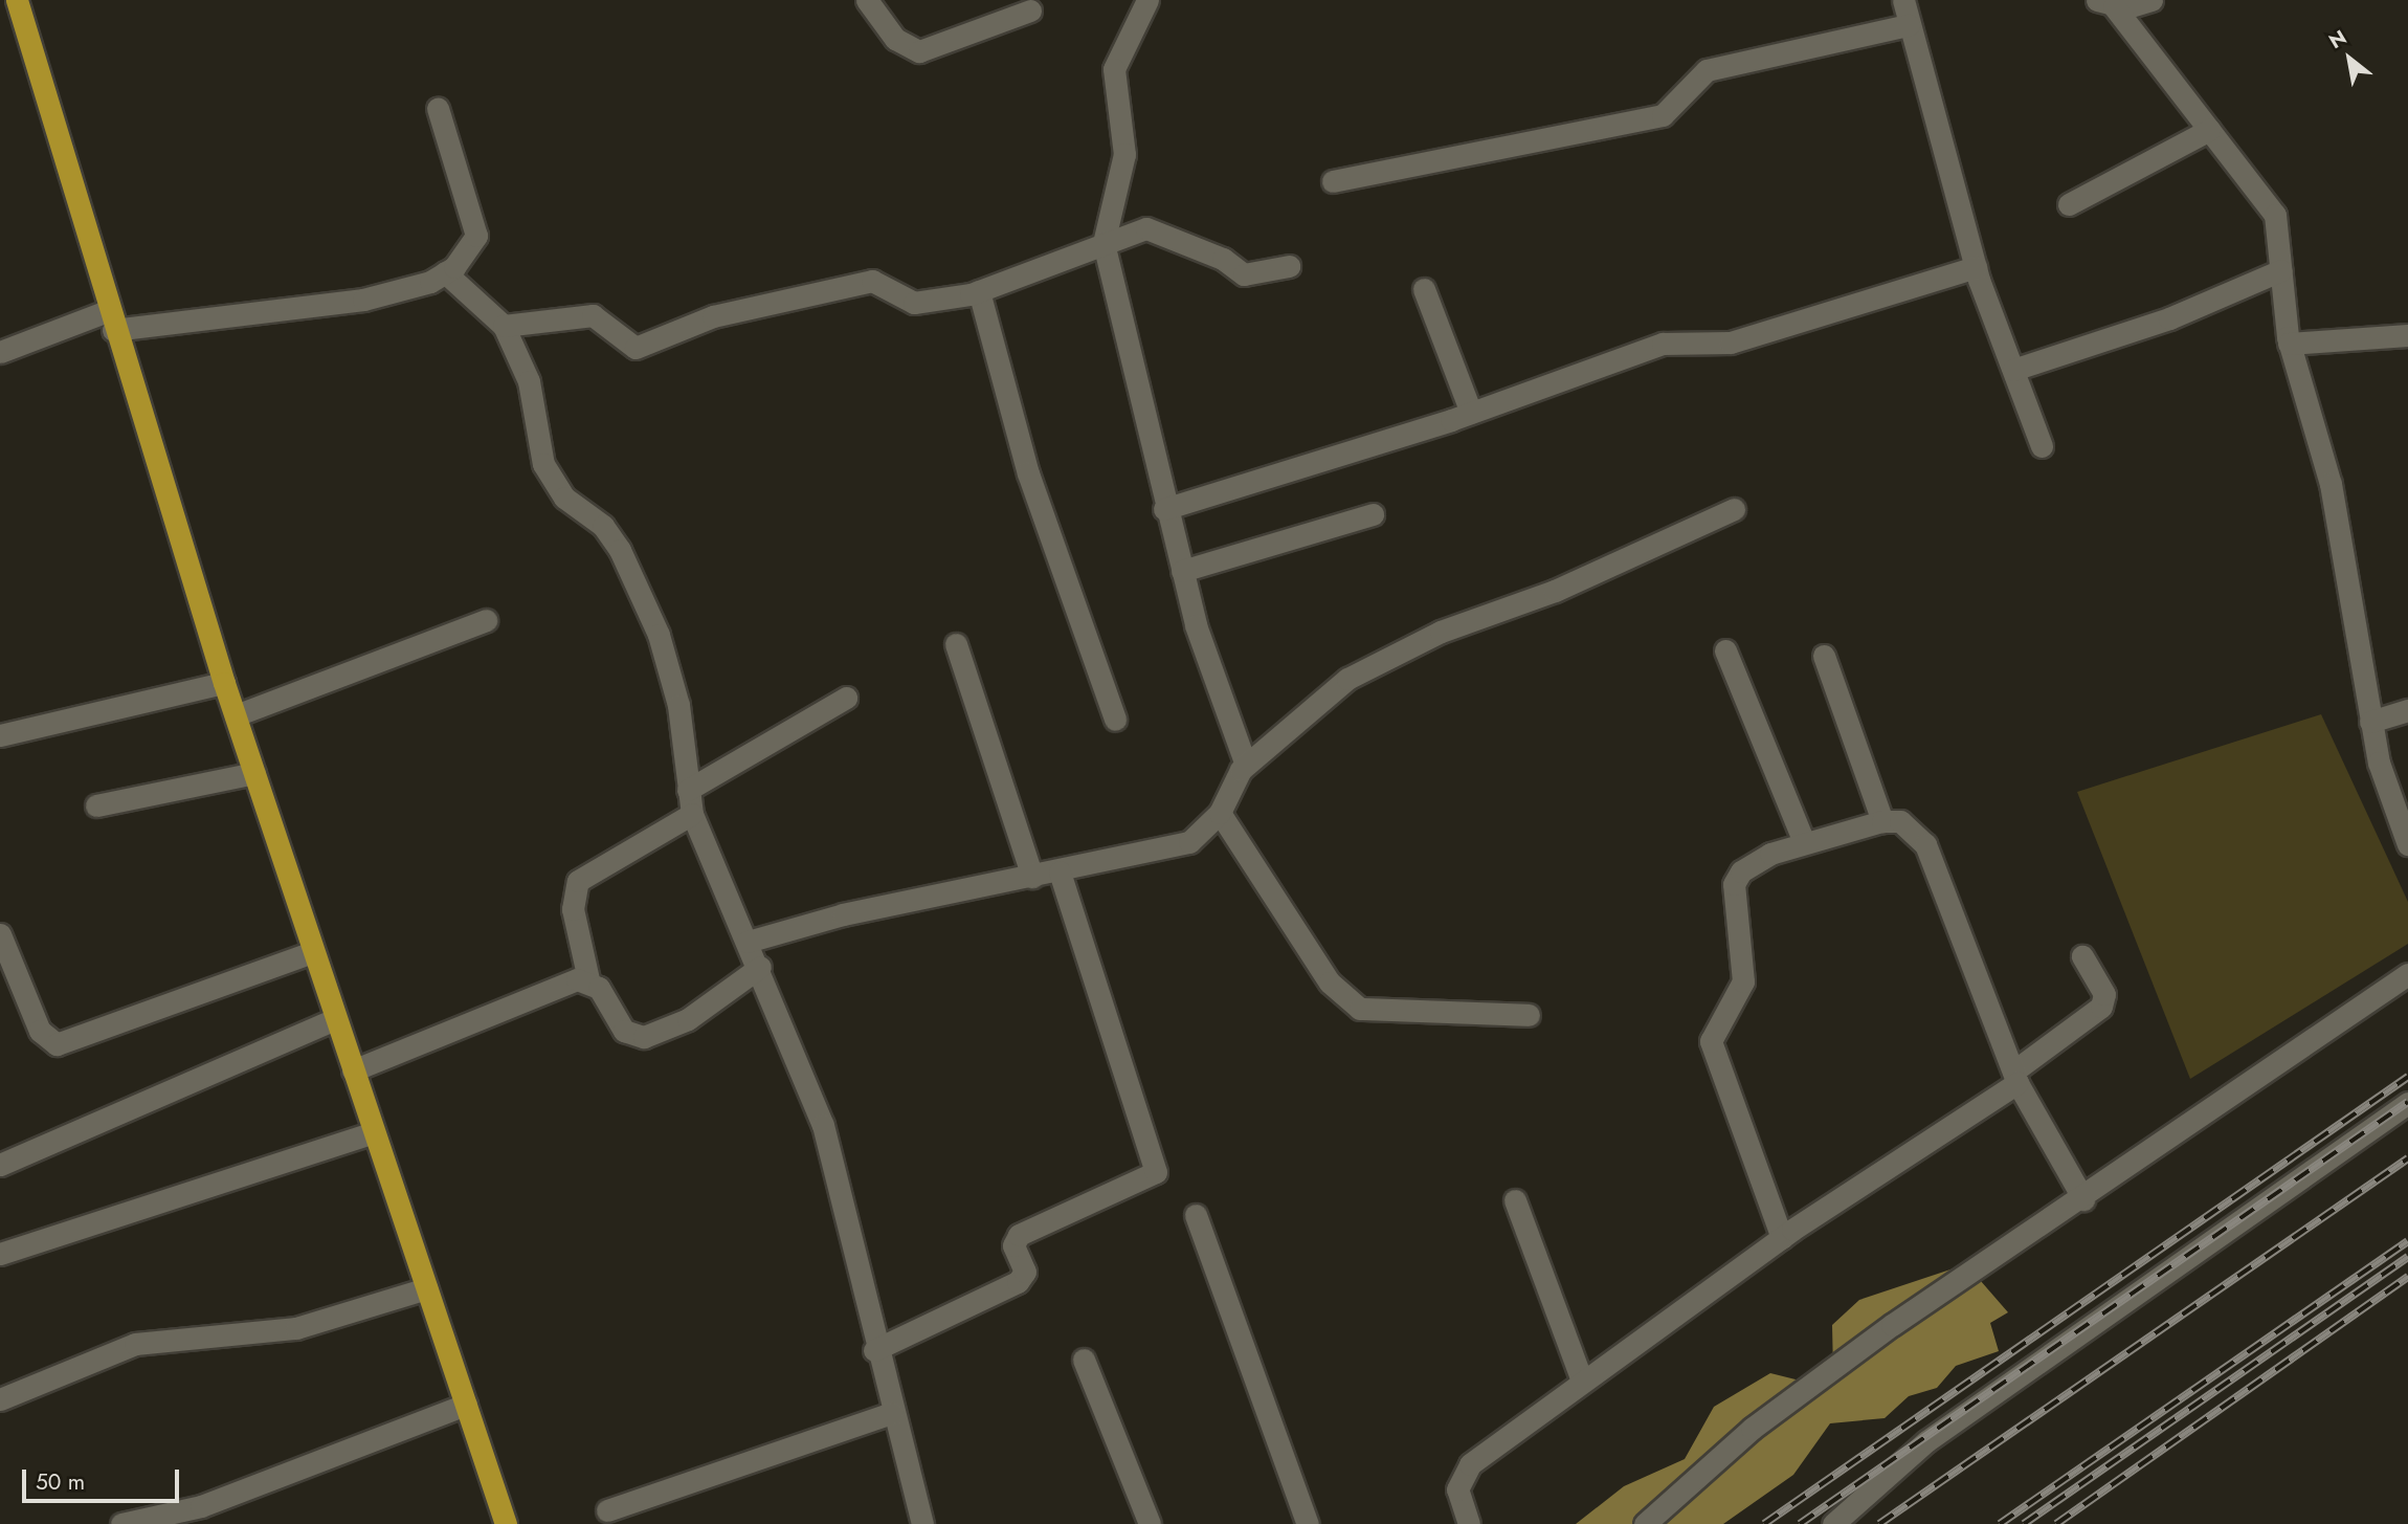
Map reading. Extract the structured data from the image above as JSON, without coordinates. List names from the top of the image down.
{
  "scale_bar": "50 m",
  "north": "top left"
}
